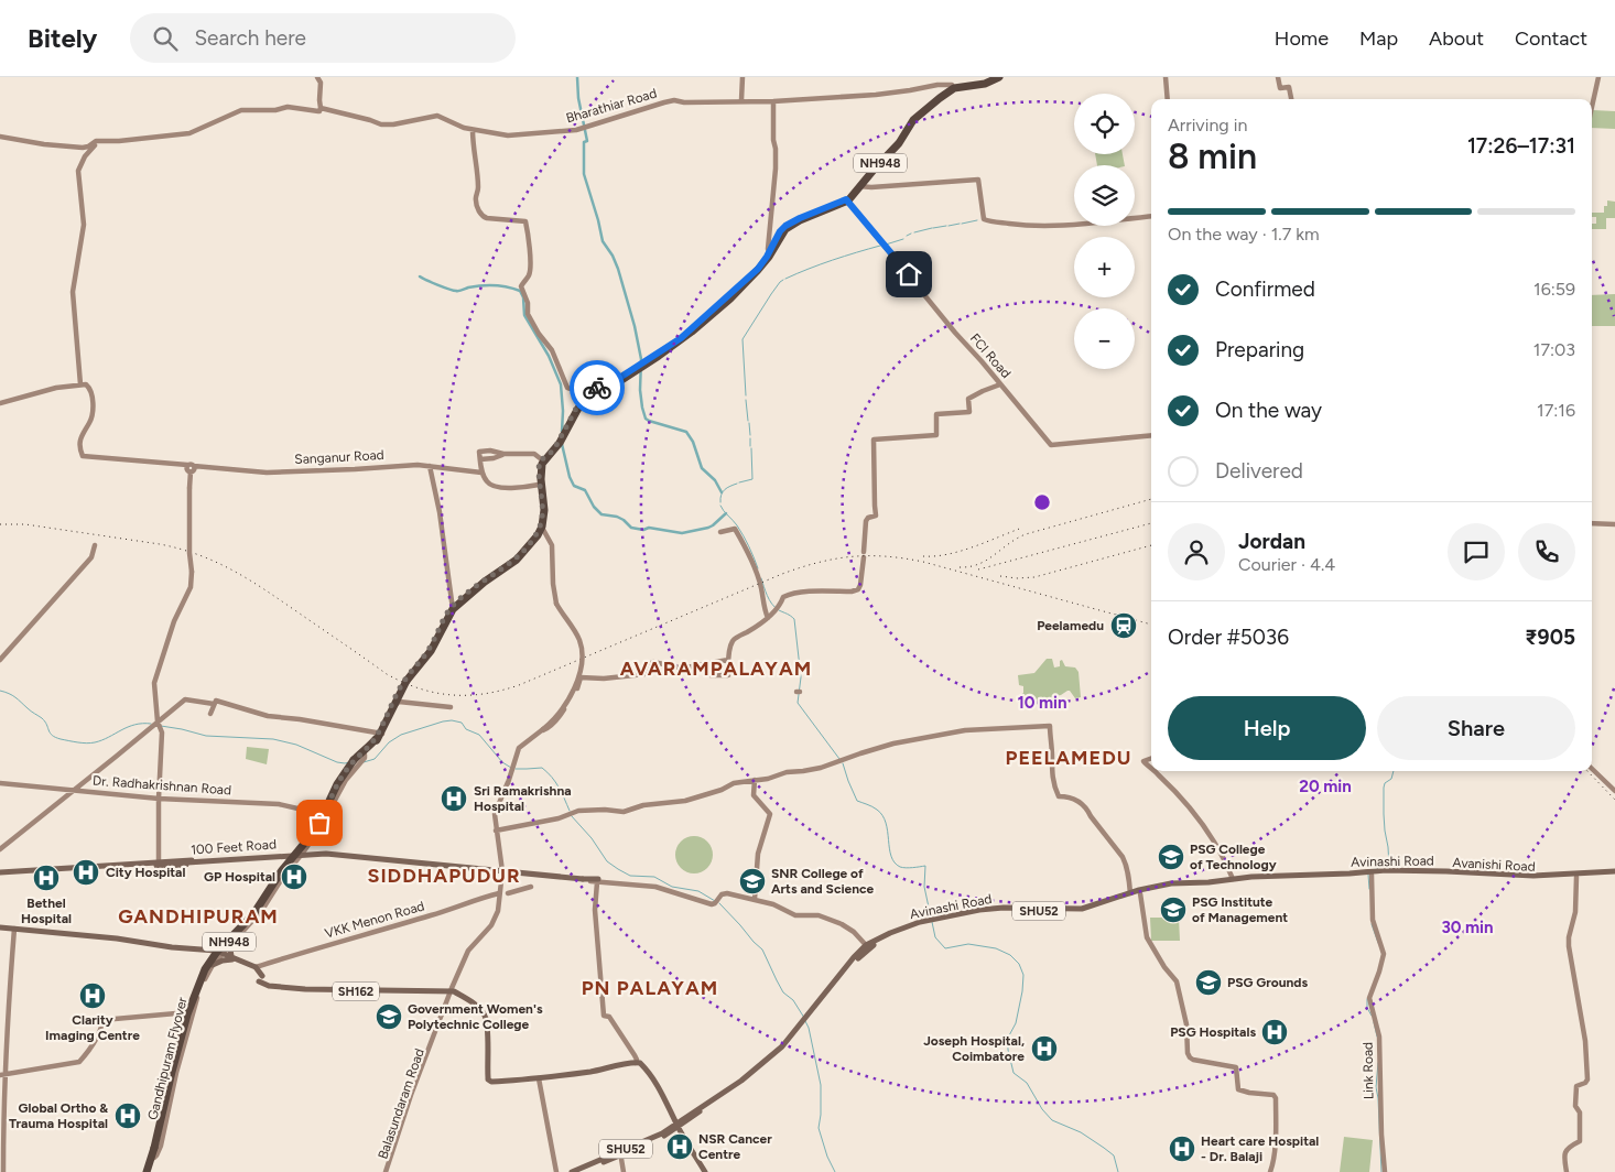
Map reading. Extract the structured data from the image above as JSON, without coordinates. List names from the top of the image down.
{
  "streets": {
    "highway": ["NH948", "Gandhipuram Flyover"],
    "main road": [
      "100 Feet Road",
      "Avinashi Road",
      "Avanishi Road",
      "SHU52",
      "SH162"
    ],
    "street": [
      "Bharathiar Road",
      "FCI Road",
      "Sanganur Road",
      "Dr. Radhakrishnan Road",
      "VKK Menon Road",
      "Link Road",
      "Balasundaram Road"
    ]
  },
  "crossings": [
    ["Bharathiar Road", "NH948"],
    ["NH948", "FCI Road"],
    ["NH948", "Sanganur Road"],
    ["NH948", "Gandhipuram Flyover"],
    ["100 Feet Road", "Balasundaram Road"],
    ["Avinashi Road", "Avanishi Road"],
    ["Avinashi Road", "Link Road"],
    ["Avanishi Road", "Link Road"],
    ["VKK Menon Road", "SH162"],
    ["VKK Menon Road", "Balasundaram Road"],
    ["SH162", "Balasundaram Road"]
  ],
  "districts": [
    "AVARAMPALAYAM",
    "PEELAMEDU",
    "SIDDHAPUDUR",
    "GANDHIPURAM",
    "PN PALAYAM"
  ],
  "places": {
    "station": ["Peelamedu"],
    "hospital": [
      "Sri Ramakrishna Hospital",
      "City Hospital",
      "GP Hospital",
      "Bethel Hospital",
      "Clarity Imaging Centre",
      "PSG Hospitals",
      "Joseph Hospital, Coimbatore",
      "Global Ortho & Trauma Hospital",
      "NSR Cancer Centre",
      "Heart care Hospital - Dr. Balaji"
    ],
    "school or university": [
      "PSG College of Technology",
      "SNR College of Arts and Science",
      "PSG Institute of Management",
      "PSG Grounds",
      "Government Women's Polytechnic College"
    ]
  },
  "page": {
    "header": "Bitely",
    "search": "Search here",
    "nav": [
      "Home",
      "Map",
      "About",
      "Contact"
    ],
    "map_buttons": ["+", "−"],
    "heading": ["8 min", "Arriving in", "17:26–17:31"],
    "panel": [
      "Jordan",
      "Courier · 4.4",
      "Order #5036",
      "₹905"
    ],
    "bar": "On the way · 1.7 km",
    "list": [
      ["Confirmed", "16:59"],
      ["Preparing", "17:03"],
      ["On the way", "17:16"],
      "Delivered"
    ],
    "buttons": ["Help", "Share"]
  },
  "rings": ["10 min", "20 min", "30 min"]
}
